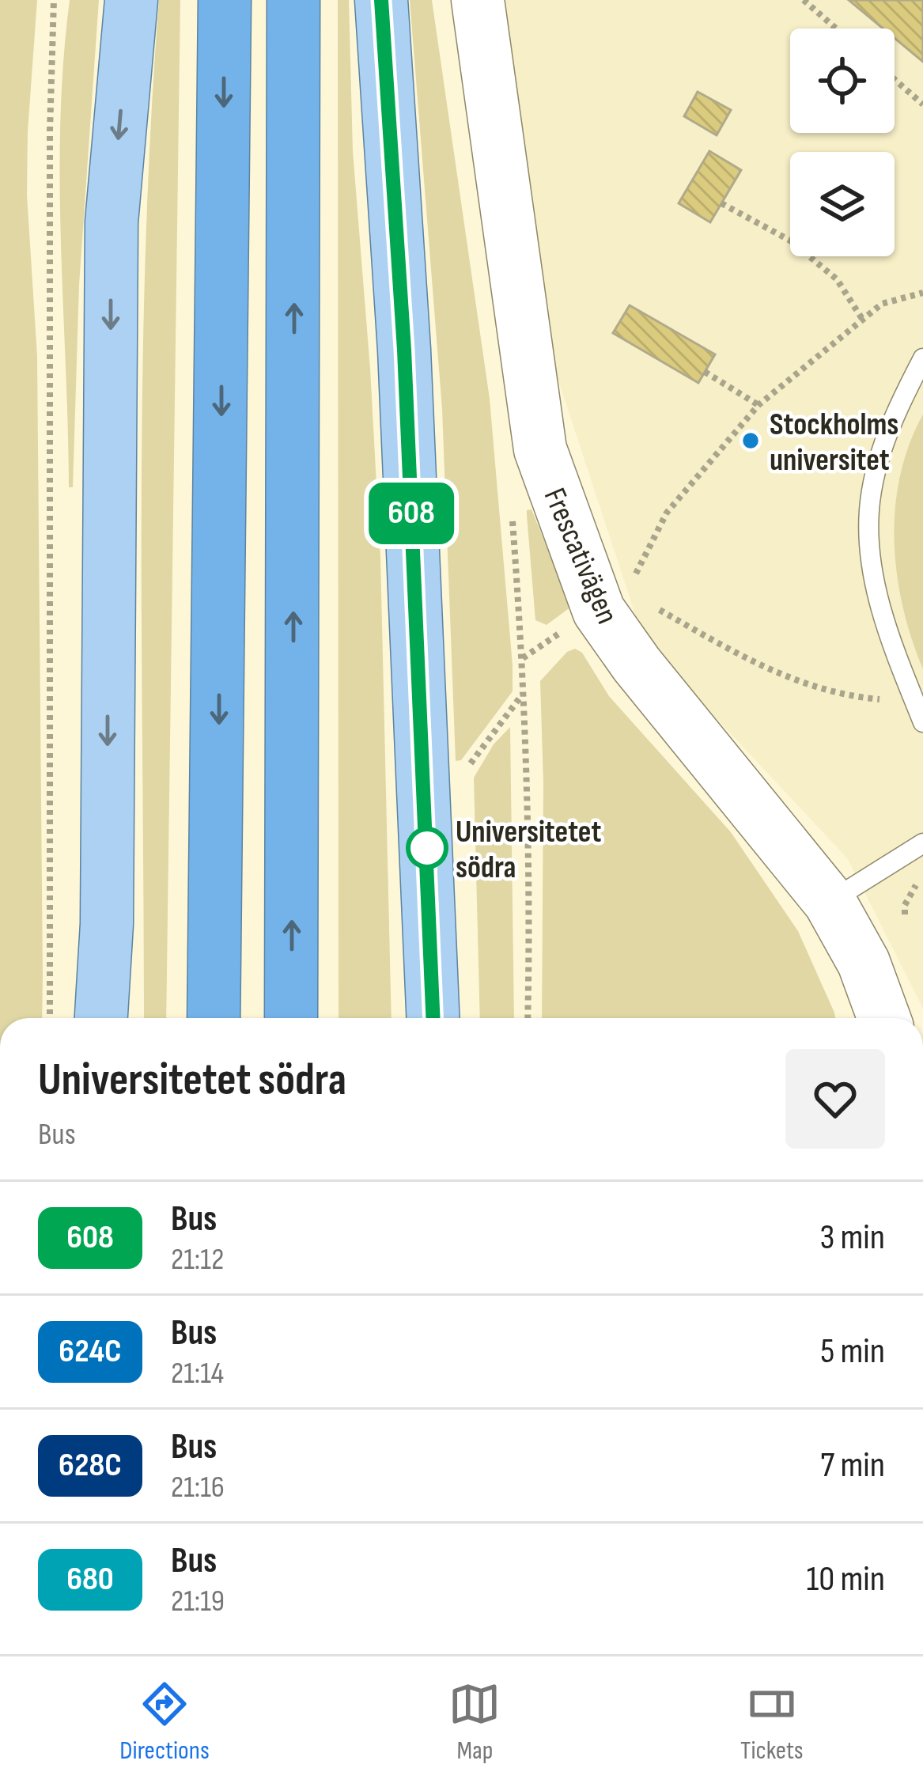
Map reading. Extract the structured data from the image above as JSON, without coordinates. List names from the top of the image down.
{
  "streets": {
    "street": ["Frescativägen"]
  },
  "places": ["Stockholms universitet", "Universitetet södra"],
  "lines": ["bus line 608"],
  "page": {
    "on_map": "608",
    "heading": ["Universitetet södra", "Bus"],
    "list": [
      {
        "mark": "608",
        "name": "Bus",
        "note": "21:12",
        "value": "3 min"
      },
      {
        "mark": "624C",
        "name": "Bus",
        "note": "21:14",
        "value": "5 min"
      },
      {
        "mark": "628C",
        "name": "Bus",
        "note": "21:16",
        "value": "7 min"
      },
      {
        "mark": "680",
        "name": "Bus",
        "note": "21:19",
        "value": "10 min"
      }
    ],
    "tabs": ["Directions", "Map", "Tickets"]
  }
}
